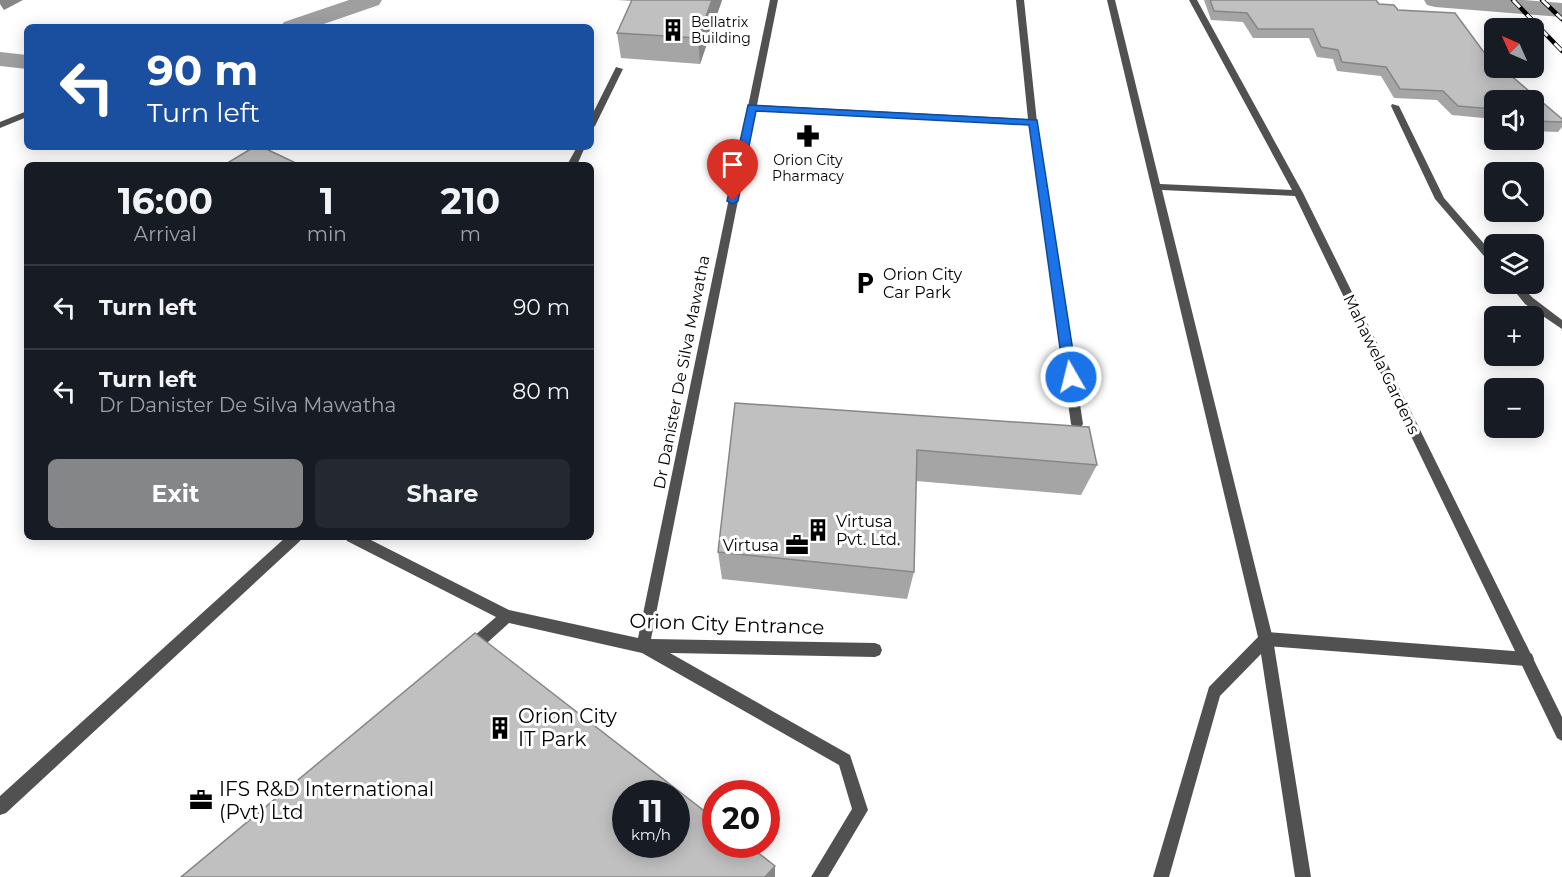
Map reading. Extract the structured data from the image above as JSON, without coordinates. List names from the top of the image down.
{
  "streets": {
    "street": ["Mahawela Gardens", "Dr Danister De Silva Mawatha", "Orion City Entrance"]
  },
  "crossings": [
    ["Dr Danister De Silva Mawatha", "Orion City Entrance"]
  ],
  "places": {
    "building": ["Bellatrix Building", "Virtusa Pvt. Ltd.", "Orion City IT Park"],
    "pharmacy": ["Orion City Pharmacy"],
    "parking": ["Orion City Car Park"],
    "office": ["Virtusa", "IFS R&D International (Pvt) Ltd"]
  },
  "north": "top left",
  "page": {
    "map_buttons": ["+", "−"],
    "turn": ["90 m", "Turn left"],
    "eta": [
      "16:00",
      "Arrival",
      "1",
      "min",
      "210",
      "m"
    ],
    "list": [
      {
        "name": "Turn left",
        "value": "90 m"
      },
      {
        "name": "Turn left",
        "note": "Dr Danister De Silva Mawatha",
        "value": "80 m"
      }
    ],
    "buttons": ["Exit", "Share"],
    "speed": "11 km/h",
    "limit": "20"
  }
}
